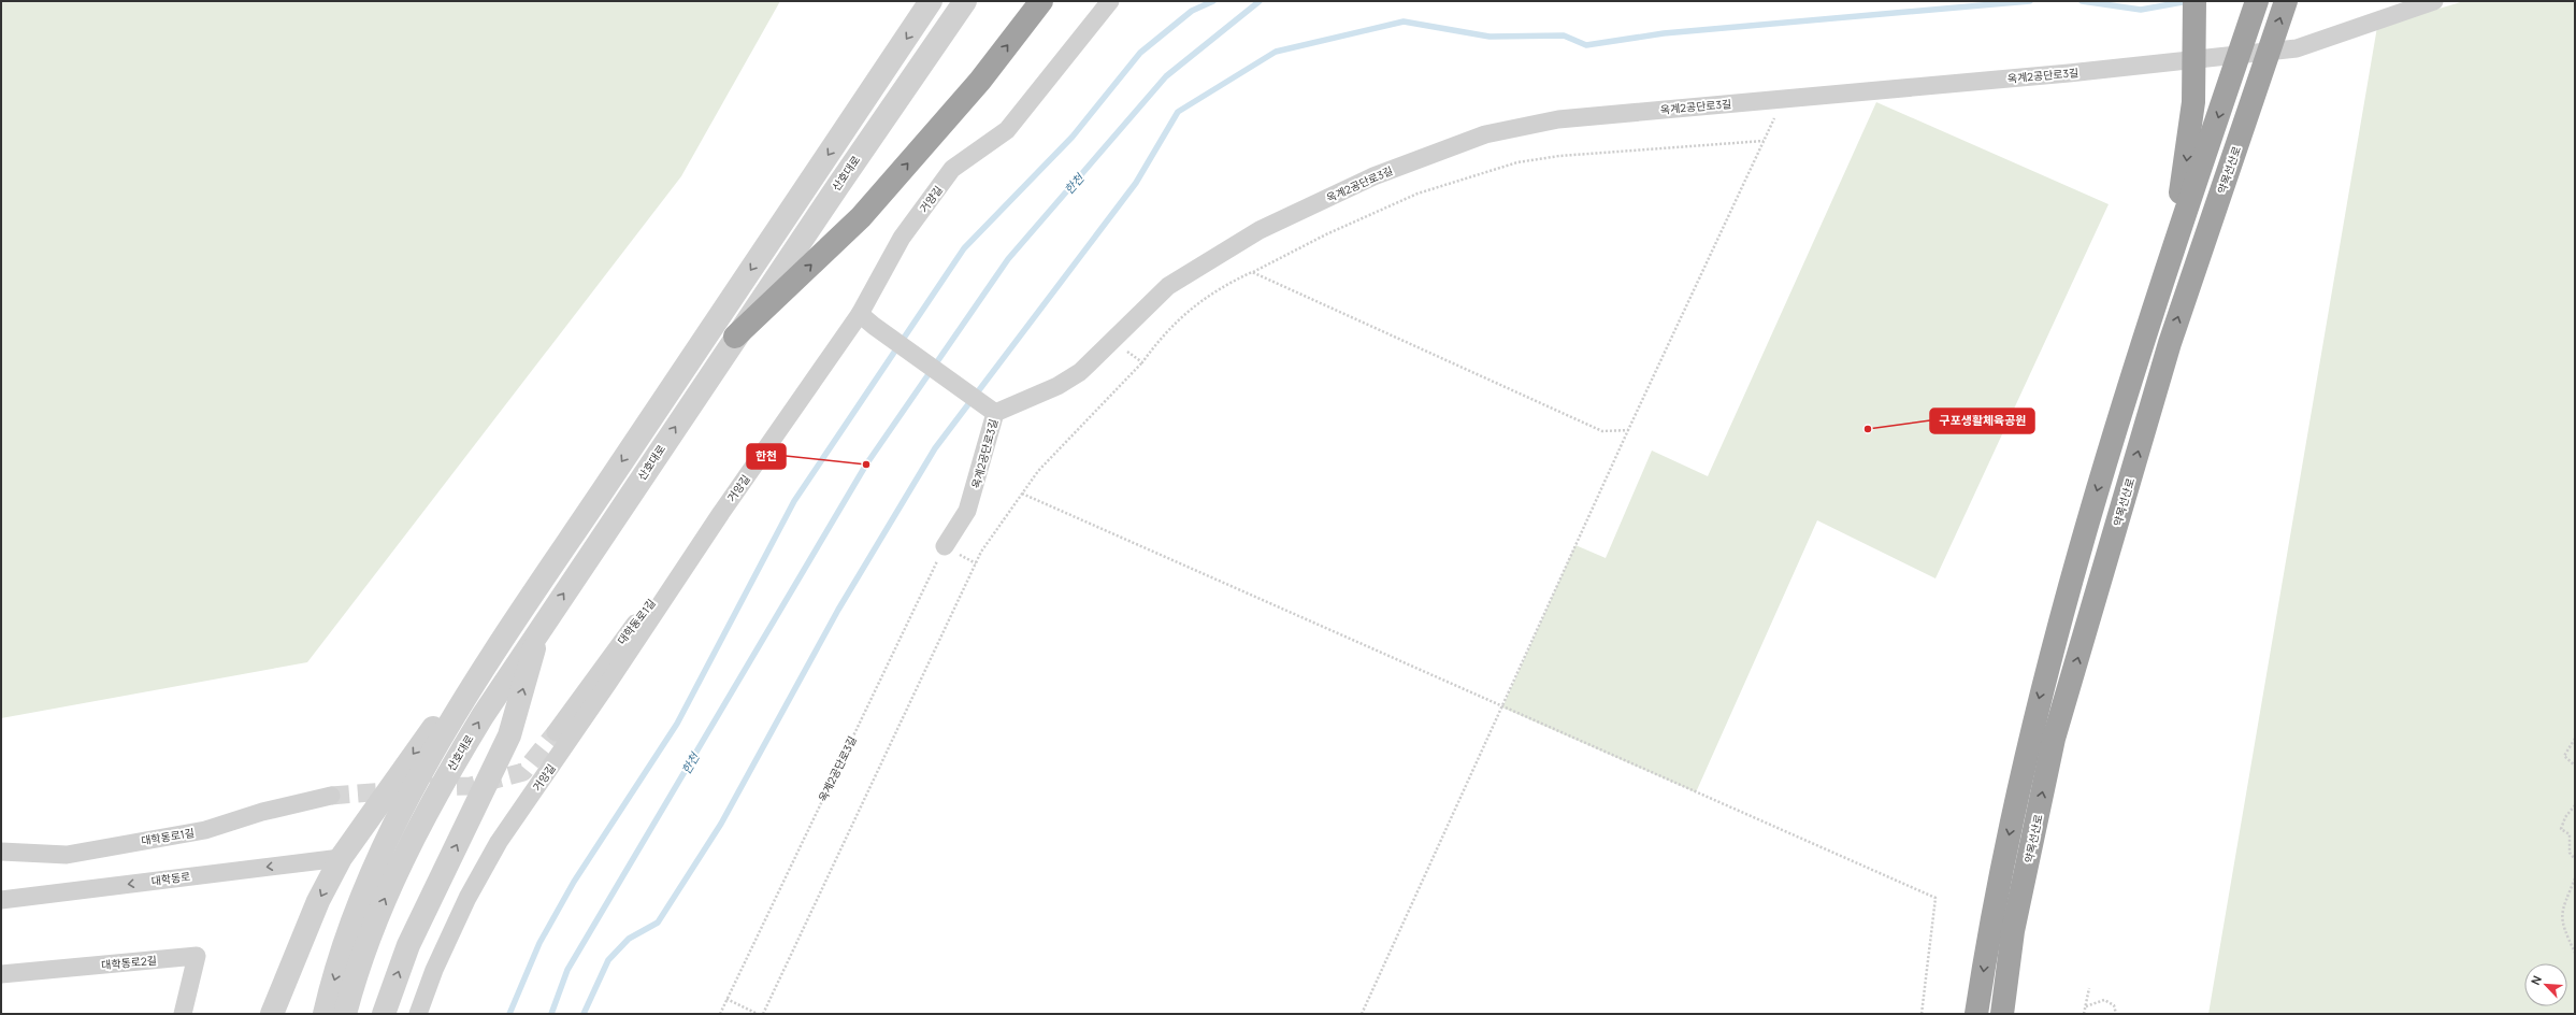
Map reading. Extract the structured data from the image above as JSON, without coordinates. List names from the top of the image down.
{
  "streets": {
    "highway": ["약목선산로"],
    "street": [
      "옥계2공단로3길",
      "산호대로",
      "거양길",
      "대학동로1길",
      "대학동로",
      "대학동로2길"
    ]
  },
  "crossings": [
    ["거양길", "대학동로1길"]
  ],
  "one_way": ["대학동로"],
  "water": ["한천"],
  "places": ["구포생활체육공원", "한천"],
  "north": "top left"
}
